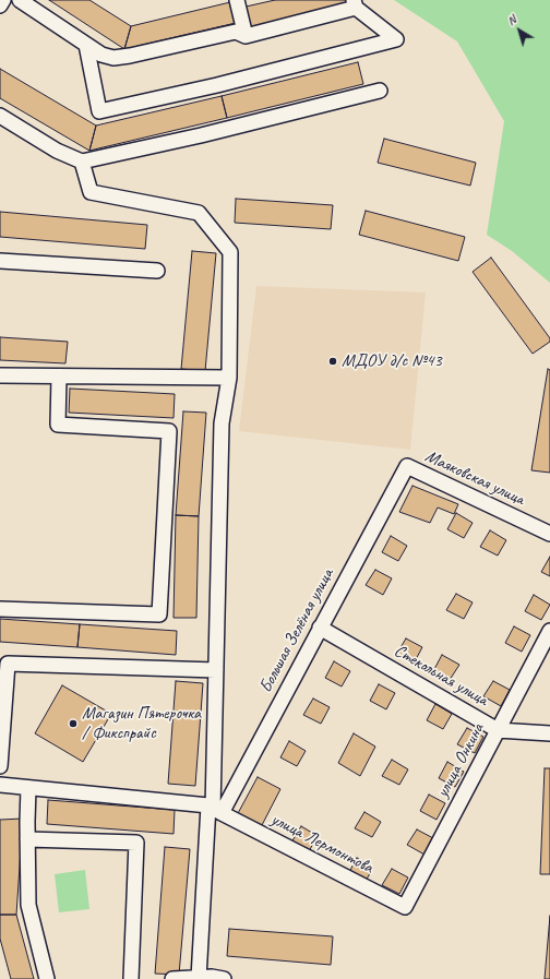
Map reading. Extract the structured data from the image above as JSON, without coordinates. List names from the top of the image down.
{
  "streets": {
    "street": [
      "Маяковская улица",
      "Большая Зелёная улица",
      "Стекольная улица",
      "улица Онкина",
      "улица Лермонтова"
    ]
  },
  "crossings": [
    ["Маяковская улица", "Большая Зелёная улица"],
    ["Большая Зелёная улица", "Стекольная улица"],
    ["Большая Зелёная улица", "улица Лермонтова"],
    ["Стекольная улица", "улица Онкина"],
    ["улица Онкина", "улица Лермонтова"]
  ],
  "places": ["МДОУ д/с №43", "Магазин Пятерочка / Фикспрайс"],
  "north": "top left"
}
